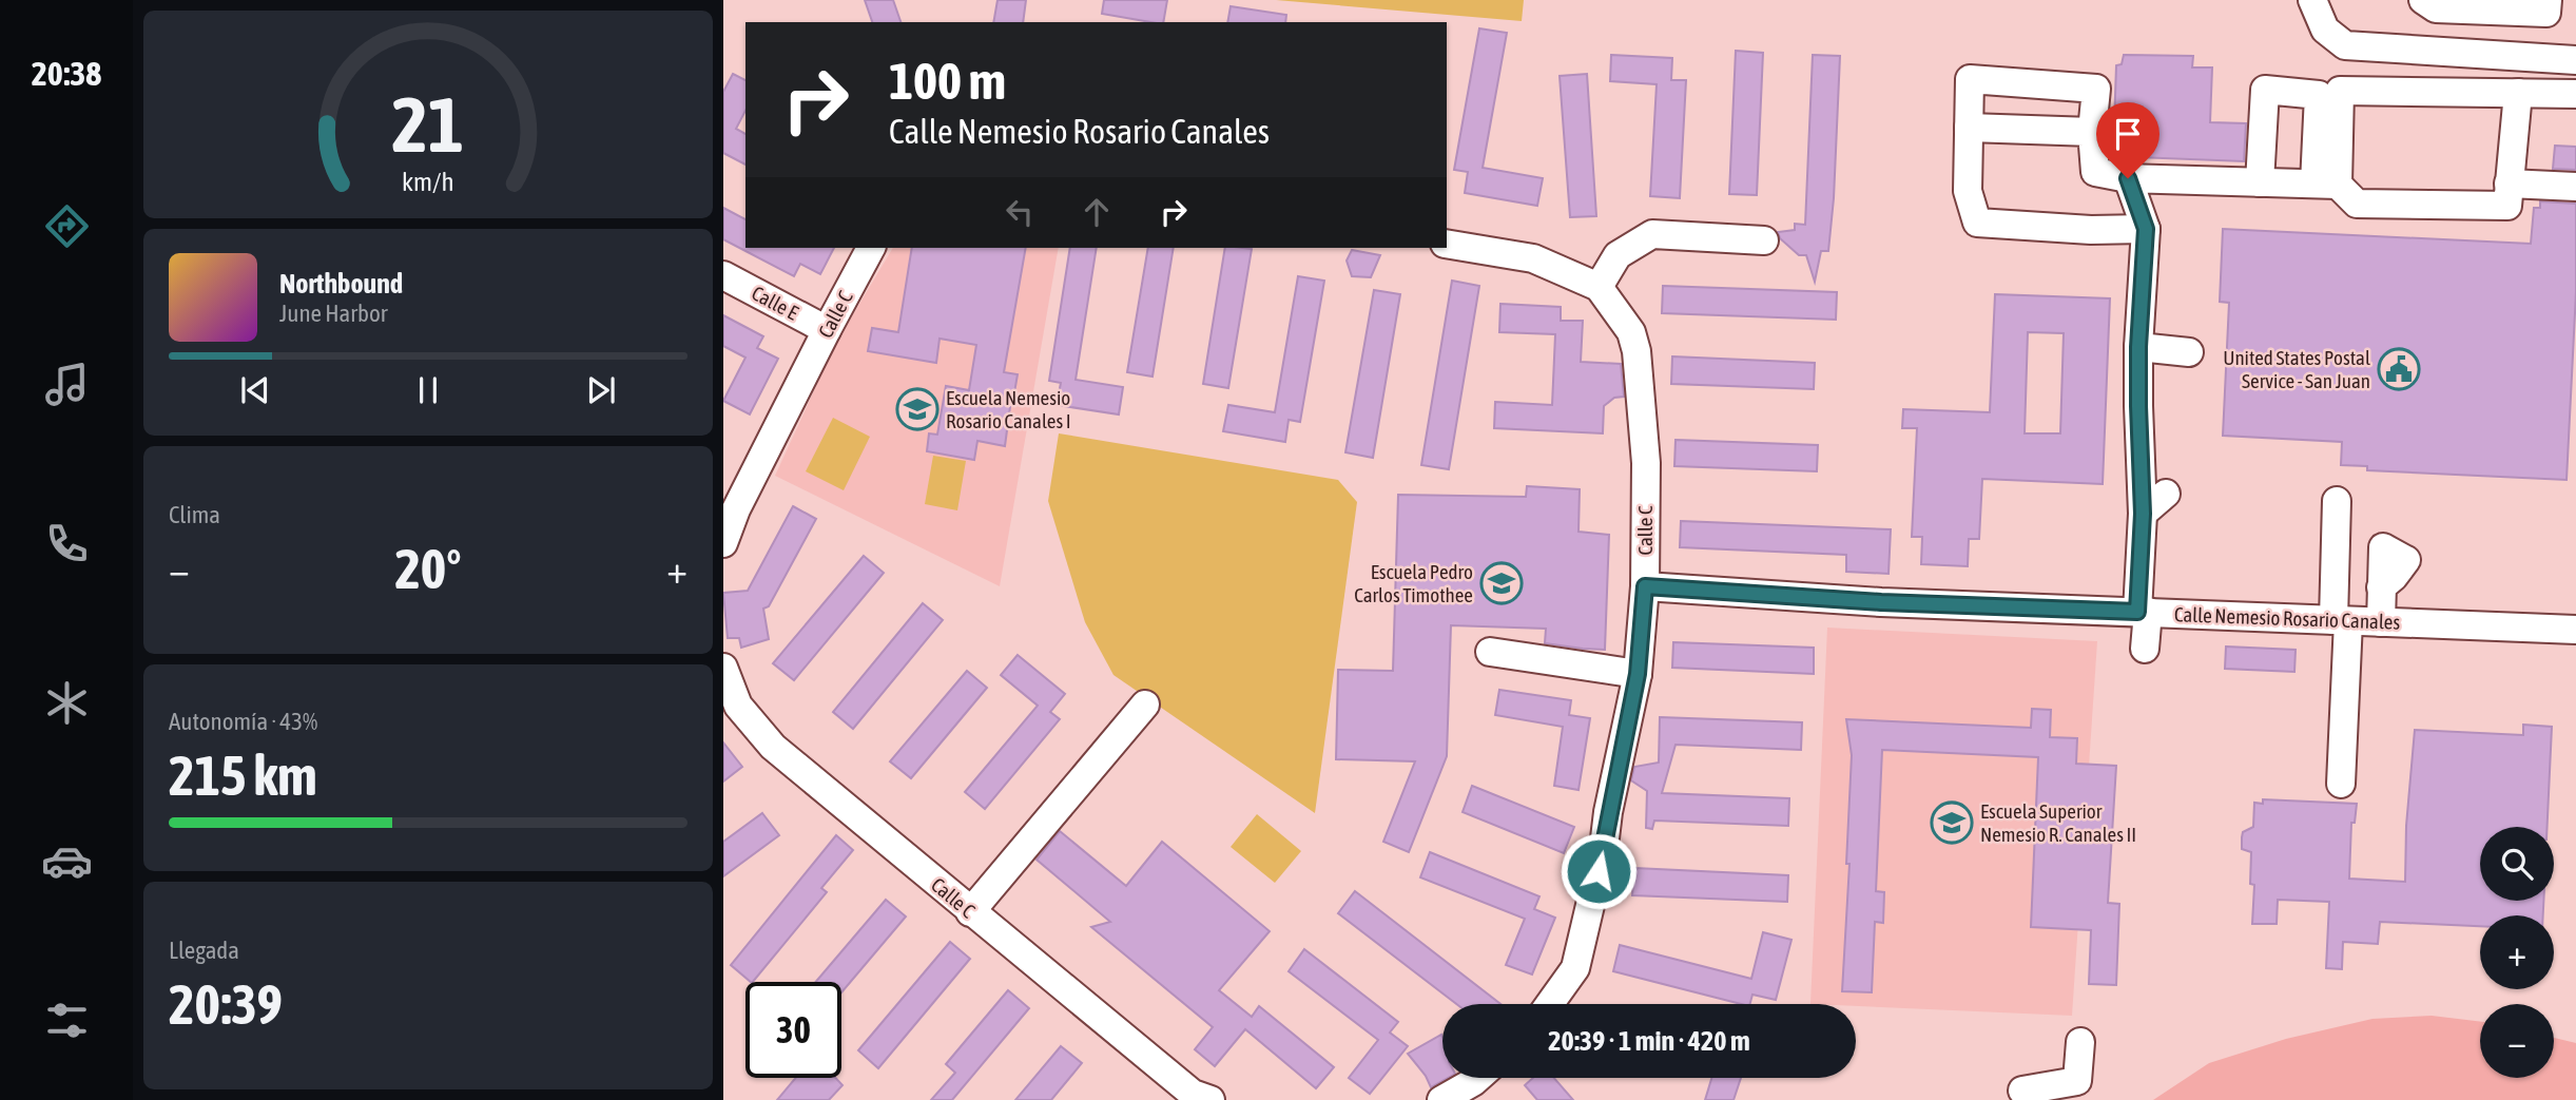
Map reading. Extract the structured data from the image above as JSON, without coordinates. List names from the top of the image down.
{
  "streets": {
    "street": ["Calle E", "Calle C", "Calle Nemesio Rosario Canales"]
  },
  "crossings": [
    ["Calle E", "Calle C"],
    ["Calle C", "Calle Nemesio Rosario Canales"]
  ],
  "places": {
    "public building": ["United States Postal Service - San Juan"],
    "school or university": ["Escuela Nemesio Rosario Canales I", "Escuela Pedro Carlos Timothee", "Escuela Superior Nemesio R. Canales II"]
  },
  "page": {
    "tabs": "20:38",
    "turn": ["100 m", "Calle Nemesio Rosario Canales"],
    "song": ["Northbound", "June Harbor"],
    "tile": [
      "Clima",
      ["Autonomía · 43%", "215 km"],
      ["Llegada", "20:39"]
    ],
    "heat": ["−", "20°", "+"],
    "map_buttons": ["+", "−"],
    "limit": "30",
    "trip": "20:39 · 1 min · 420 m",
    "gauge": ["21", "km/h"]
  }
}
